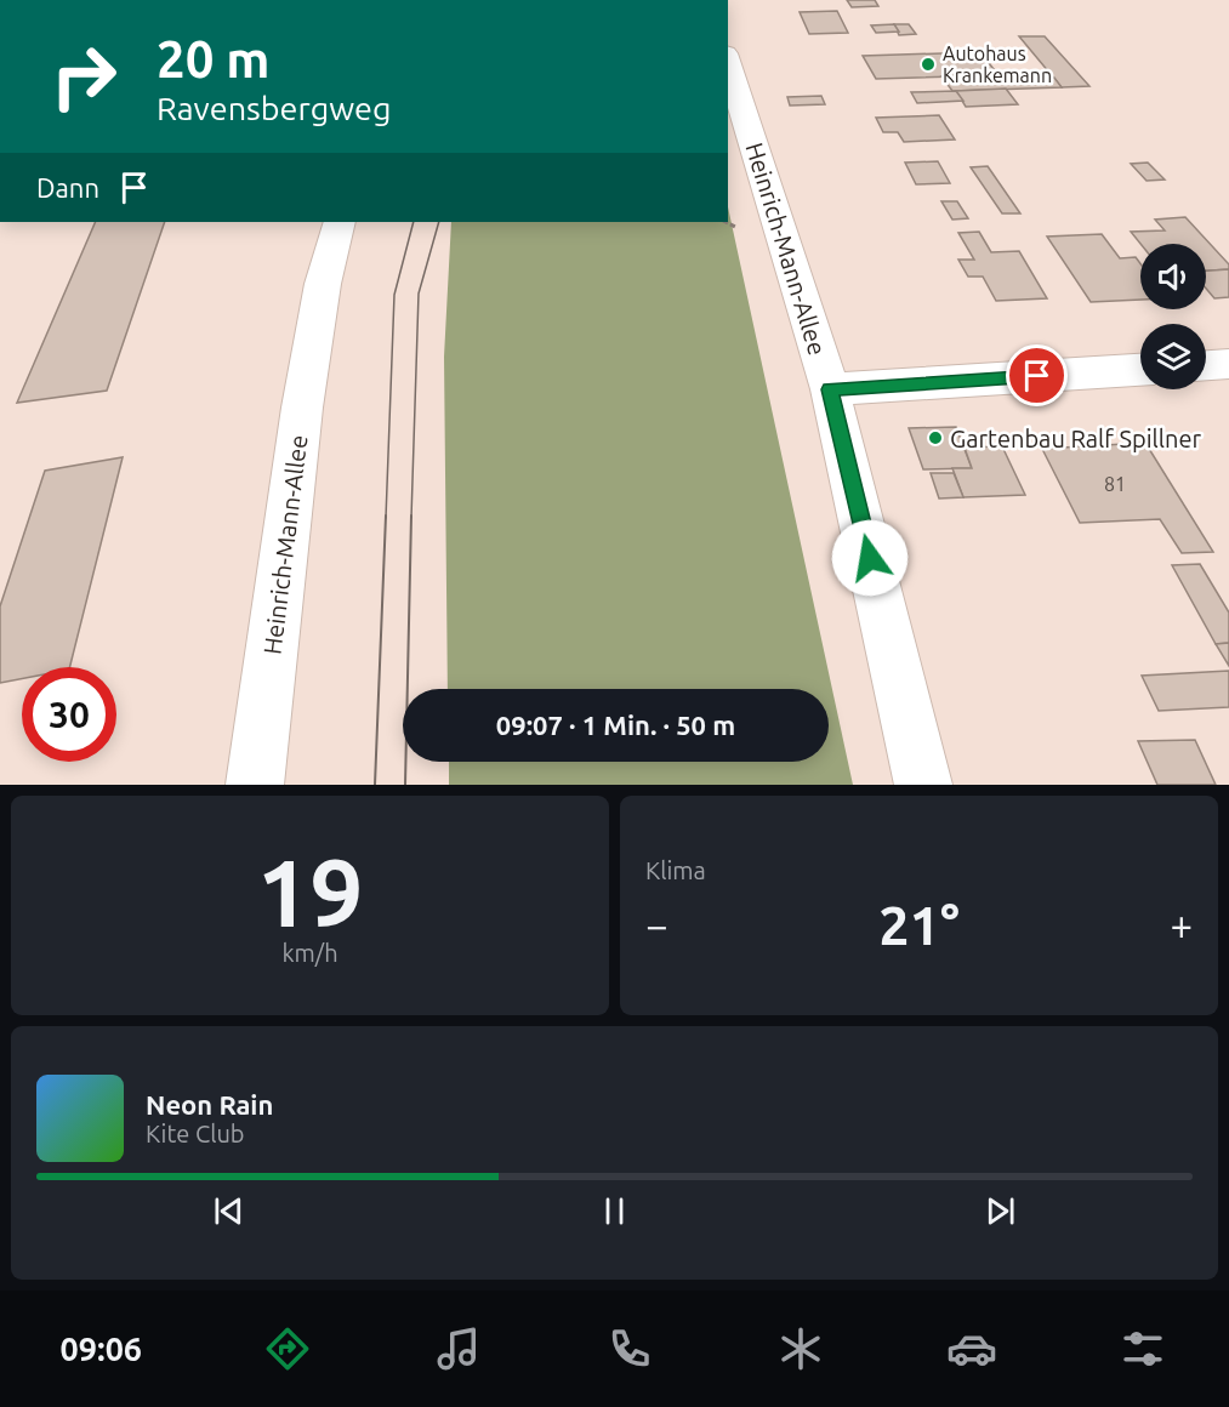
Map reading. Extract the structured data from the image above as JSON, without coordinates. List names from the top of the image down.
{
  "streets": {
    "street": ["Heinrich-Mann-Allee"]
  },
  "places": ["Autohaus Krankemann", "Gartenbau Ralf Spillner"],
  "house_numbers": ["81"],
  "page": {
    "turn": ["20 m", "Ravensbergweg"],
    "then": "Dann",
    "limit": "30",
    "trip": "09:07 · 1 Min. · 50 m",
    "tile": [
      ["19", "km/h"],
      "Klima"
    ],
    "heat": ["−", "21°", "+"],
    "song": ["Neon Rain", "Kite Club"],
    "tabs": "09:06"
  }
}
